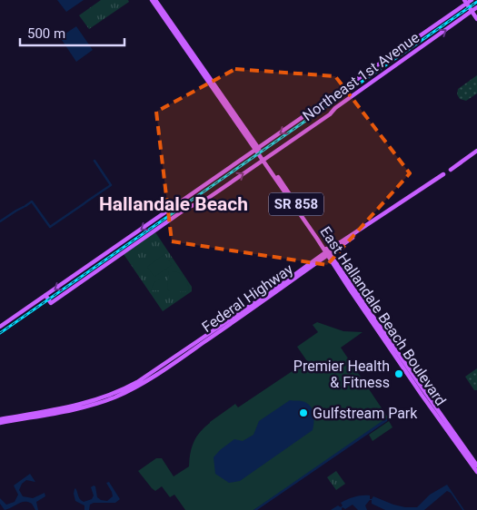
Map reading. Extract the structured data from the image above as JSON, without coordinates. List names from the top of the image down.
{
  "streets": {
    "main road": [
      "Northeast 1st Avenue",
      "SR 858",
      "Federal Highway",
      "East Hallandale Beach Boulevard"
    ]
  },
  "crossings": [
    ["Northeast 1st Avenue", "East Hallandale Beach Boulevard"],
    ["SR 858", "East Hallandale Beach Boulevard"],
    ["Federal Highway", "East Hallandale Beach Boulevard"]
  ],
  "districts": ["Hallandale Beach"],
  "places": ["Premier Health & Fitness", "Gulfstream Park"],
  "scale_bar": "500 m"
}
